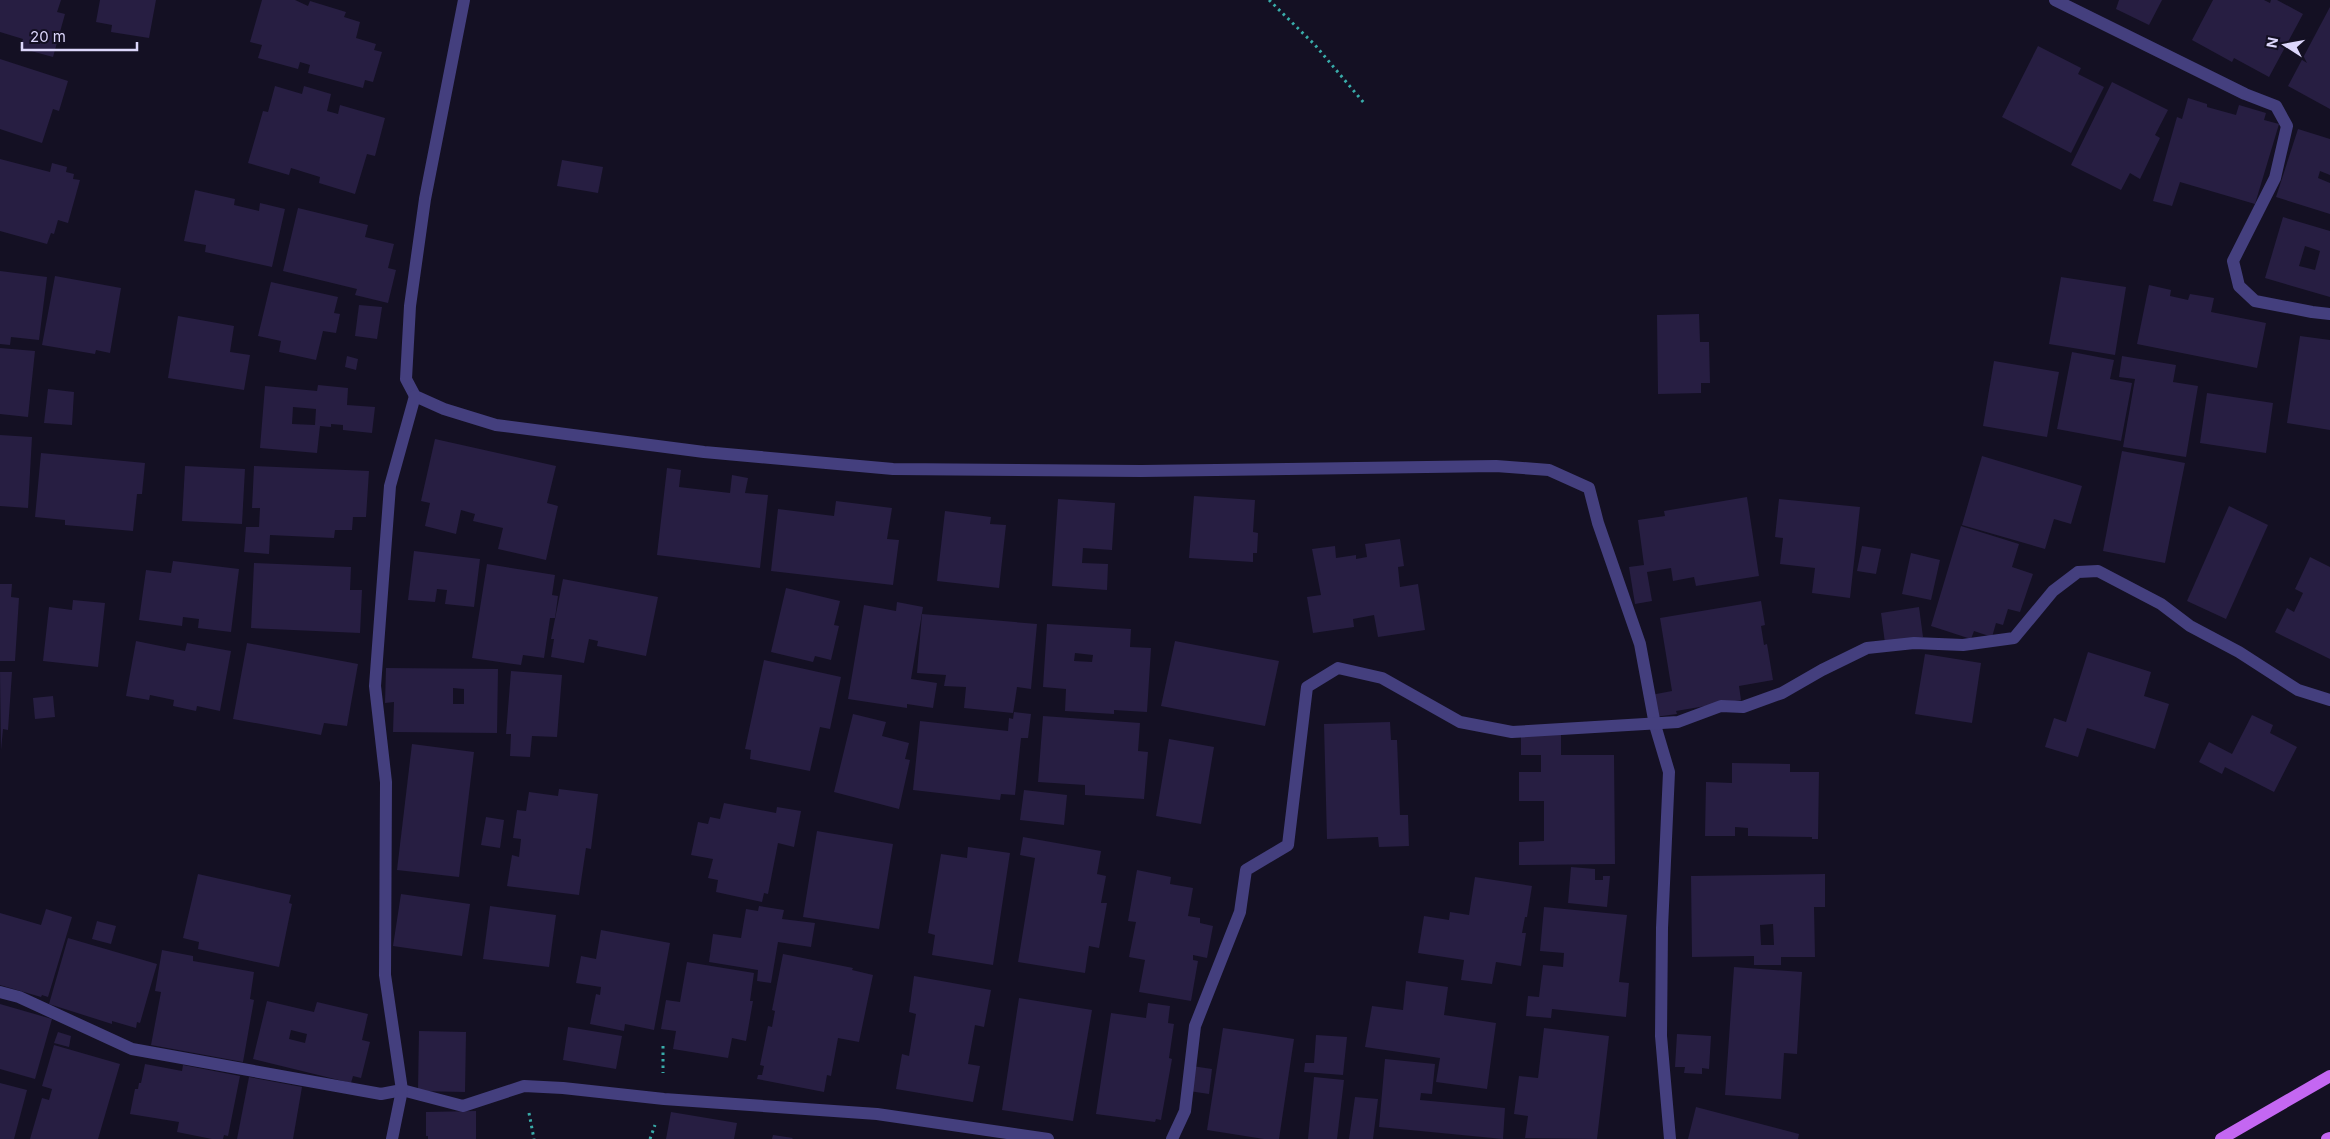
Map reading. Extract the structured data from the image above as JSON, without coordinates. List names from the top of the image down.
{
  "scale_bar": "20 m",
  "north": "left"
}
